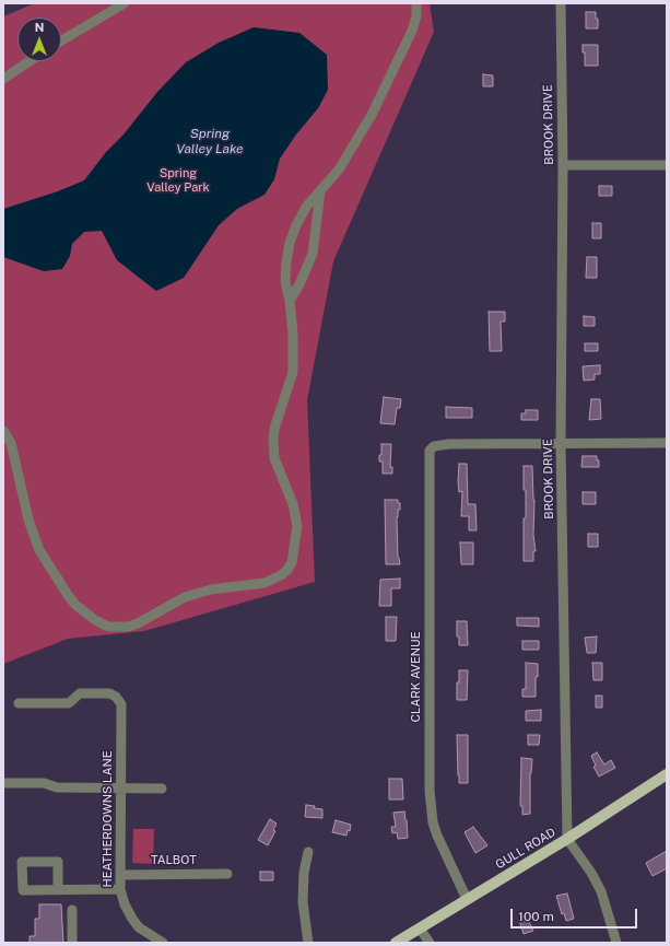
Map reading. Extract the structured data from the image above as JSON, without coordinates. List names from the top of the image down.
{
  "streets": {
    "main road": ["GULL ROAD"],
    "street": [
      "BROOK DRIVE",
      "CLARK AVENUE",
      "HEATHERDOWNS LANE",
      "TALBOT"
    ]
  },
  "crossings": [
    ["BROOK DRIVE", "CLARK AVENUE"],
    ["BROOK DRIVE", "GULL ROAD"],
    ["CLARK AVENUE", "GULL ROAD"],
    ["HEATHERDOWNS LANE", "TALBOT"]
  ],
  "water": ["Spring Valley Lake"],
  "parks": ["Spring Valley Park"],
  "scale_bar": "100 m",
  "north": "top"
}
